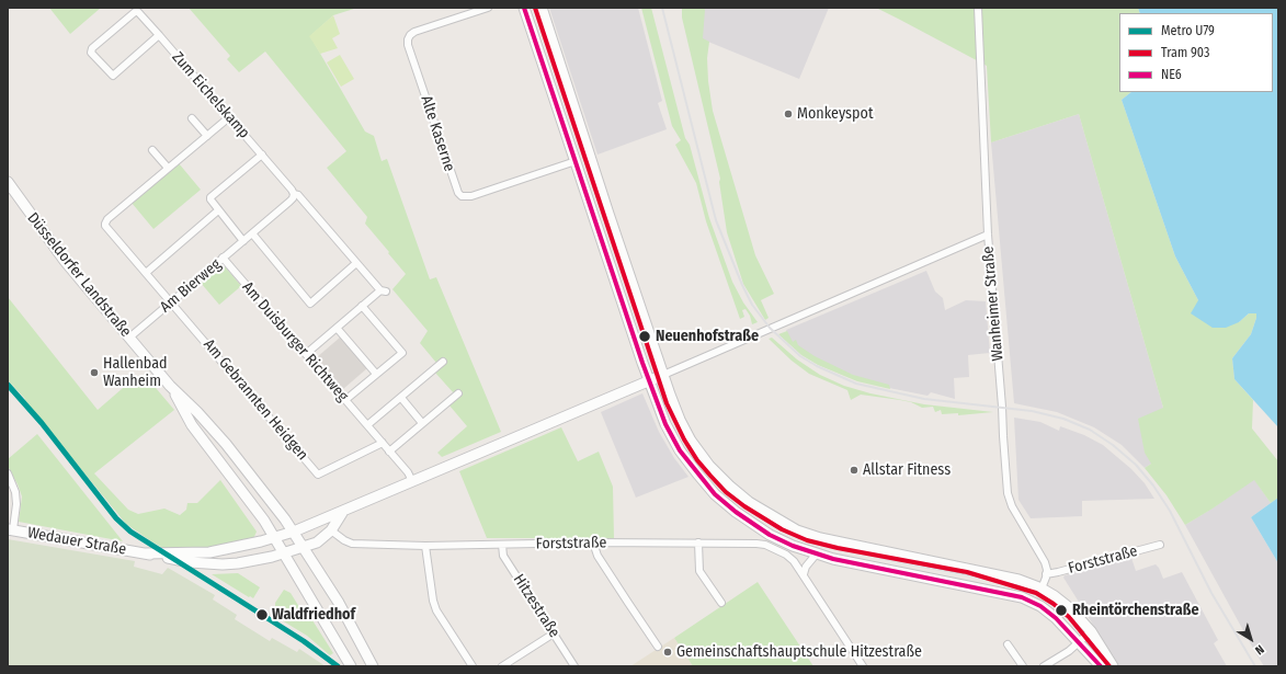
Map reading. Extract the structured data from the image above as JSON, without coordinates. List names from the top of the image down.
{
  "streets": {
    "street": [
      "Zum Eichelskamp",
      "Alte Kaserne",
      "Düsseldorfer Landstraße",
      "Am Bierweg",
      "Wanheimer Straße",
      "Am Duisburger Richtweg",
      "Am Gebrannten Heidgen",
      "Wedauer Straße",
      "Forststraße",
      "Hitzestraße"
    ]
  },
  "crossings": [
    ["Zum Eichelskamp", "Am Bierweg"],
    ["Zum Eichelskamp", "Am Duisburger Richtweg"],
    ["Zum Eichelskamp", "Am Gebrannten Heidgen"],
    ["Düsseldorfer Landstraße", "Am Bierweg"],
    ["Düsseldorfer Landstraße", "Wedauer Straße"],
    ["Am Bierweg", "Am Duisburger Richtweg"],
    ["Am Bierweg", "Am Gebrannten Heidgen"],
    ["Wanheimer Straße", "Forststraße"],
    ["Am Duisburger Richtweg", "Am Gebrannten Heidgen"],
    ["Forststraße", "Hitzestraße"]
  ],
  "places": [
    "Monkeyspot",
    "Neuenhofstraße",
    "Hallenbad Wanheim",
    "Allstar Fitness",
    "Rheintörchenstraße",
    "Waldfriedhof",
    "Gemeinschaftshauptschule Hitzestraße"
  ],
  "lines": ["tram line 903", "transit line NE6", "metro line U79"],
  "legend": ["Metro U79", "Tram 903", "NE6"],
  "north": "bottom right"
}
